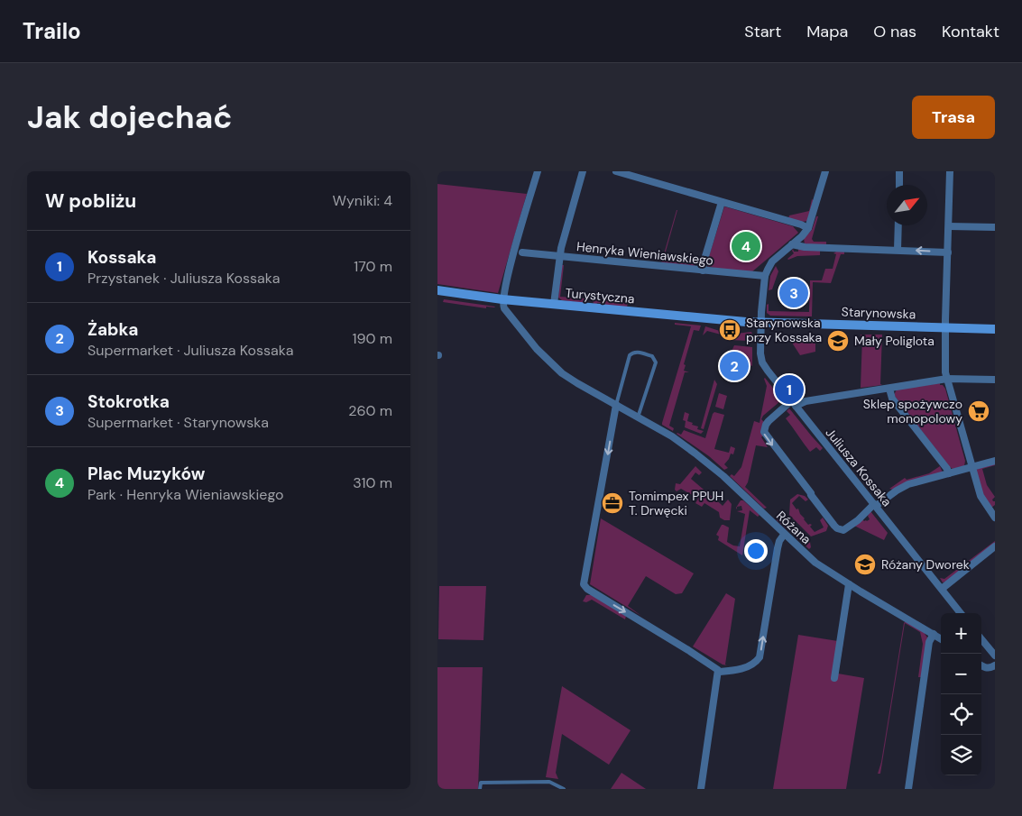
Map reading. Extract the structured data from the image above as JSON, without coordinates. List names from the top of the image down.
{
  "streets": {
    "street": [
      "Henryka Wieniawskiego",
      "Turystyczna",
      "Starynowska",
      "Juliusza Kossaka",
      "Różana"
    ]
  },
  "crossings": [
    ["Henryka Wieniawskiego", "Juliusza Kossaka"],
    ["Turystyczna", "Starynowska"],
    ["Turystyczna", "Juliusza Kossaka"],
    ["Turystyczna", "Różana"],
    ["Starynowska", "Juliusza Kossaka"]
  ],
  "places": {
    "bus stop": ["Starynowska przy Kossaka"],
    "school or university": ["Mały Poliglota", "Różany Dworek"],
    "supermarket": ["Sklep spożywczo monopolowy"],
    "office": ["Tomimpex PPUH T. Drwęcki"]
  },
  "north": "top right",
  "page": {
    "header": "Trailo",
    "nav": [
      "Start",
      "Mapa",
      "O nas",
      "Kontakt"
    ],
    "buttons": "Trasa",
    "title": "Jak dojechać",
    "heading": ["W pobliżu", "Wyniki: 4"],
    "list": [
      {
        "mark": "1",
        "name": "Kossaka",
        "note": "Przystanek · Juliusza Kossaka",
        "value": "170 m"
      },
      {
        "mark": "2",
        "name": "Żabka",
        "note": "Supermarket · Juliusza Kossaka",
        "value": "190 m"
      },
      {
        "mark": "3",
        "name": "Stokrotka",
        "note": "Supermarket · Starynowska",
        "value": "260 m"
      },
      {
        "mark": "4",
        "name": "Plac Muzyków",
        "note": "Park · Henryka Wieniawskiego",
        "value": "310 m"
      }
    ],
    "pins": [
      "4",
      "3",
      "2",
      "1"
    ],
    "map_buttons": ["+", "−"]
  }
}
